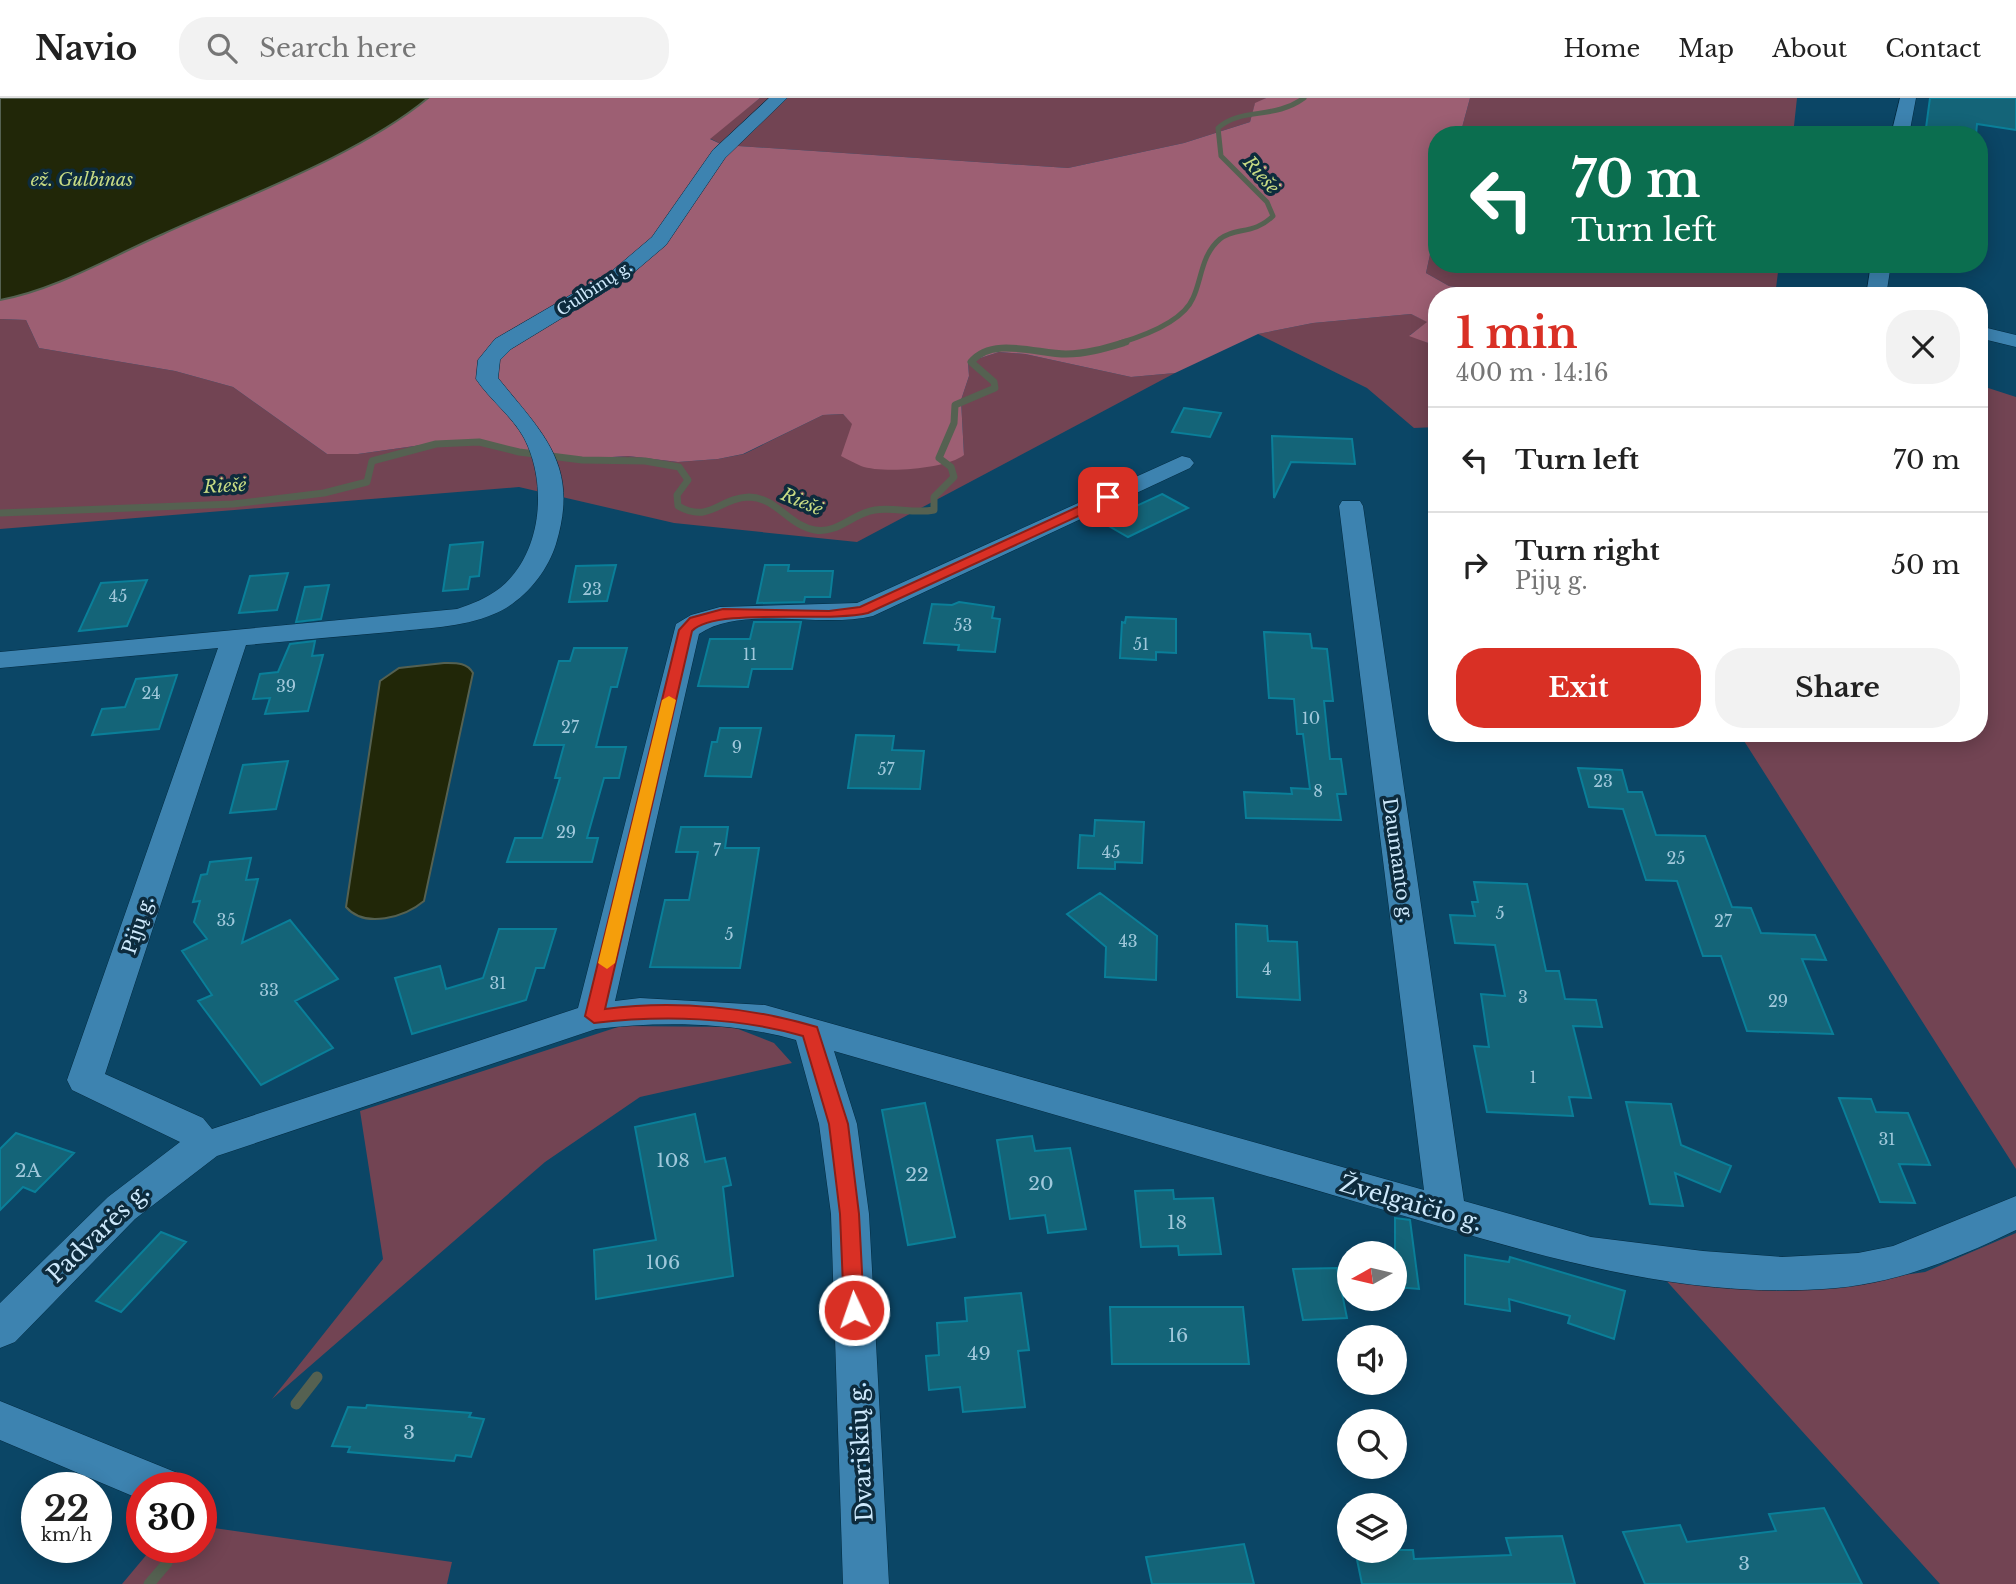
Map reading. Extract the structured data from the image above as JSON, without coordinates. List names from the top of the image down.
{
  "streets": {
    "street": [
      "Gulbinų g.",
      "Daumanto g.",
      "Pijų g.",
      "Žvelgaičio g.",
      "Padvarės g.",
      "Dvariškių g."
    ]
  },
  "crossings": [
    ["Gulbinų g.", "Pijų g."],
    ["Daumanto g.", "Žvelgaičio g."],
    ["Pijų g.", "Padvarės g."],
    ["Žvelgaičio g.", "Padvarės g."],
    ["Žvelgaičio g.", "Dvariškių g."]
  ],
  "water": ["Riešė", "ež. Gulbinas"],
  "house_numbers": [
    "23",
    "45",
    "53",
    "51",
    "11",
    "39",
    "24",
    "10",
    "27",
    "9",
    "57",
    "23",
    "8",
    "29",
    "7",
    "45",
    "25",
    "5",
    "35",
    "27",
    "5",
    "43",
    "4",
    "31",
    "33",
    "3",
    "29",
    "1",
    "31",
    "108",
    "2A",
    "22",
    "20",
    "18",
    "106",
    "16",
    "49",
    "3",
    "3"
  ],
  "north": "left",
  "page": {
    "header": "Navio",
    "search": "Search here",
    "nav": [
      "Home",
      "Map",
      "About",
      "Contact"
    ],
    "turn": ["70 m", "Turn left"],
    "heading": ["1 min", "400 m · 14:16"],
    "list": [
      {
        "name": "Turn left",
        "value": "70 m"
      },
      {
        "name": "Turn right",
        "note": "Pijų g.",
        "value": "50 m"
      }
    ],
    "buttons": ["Exit", "Share"],
    "speed": "22 km/h",
    "limit": "30"
  }
}
